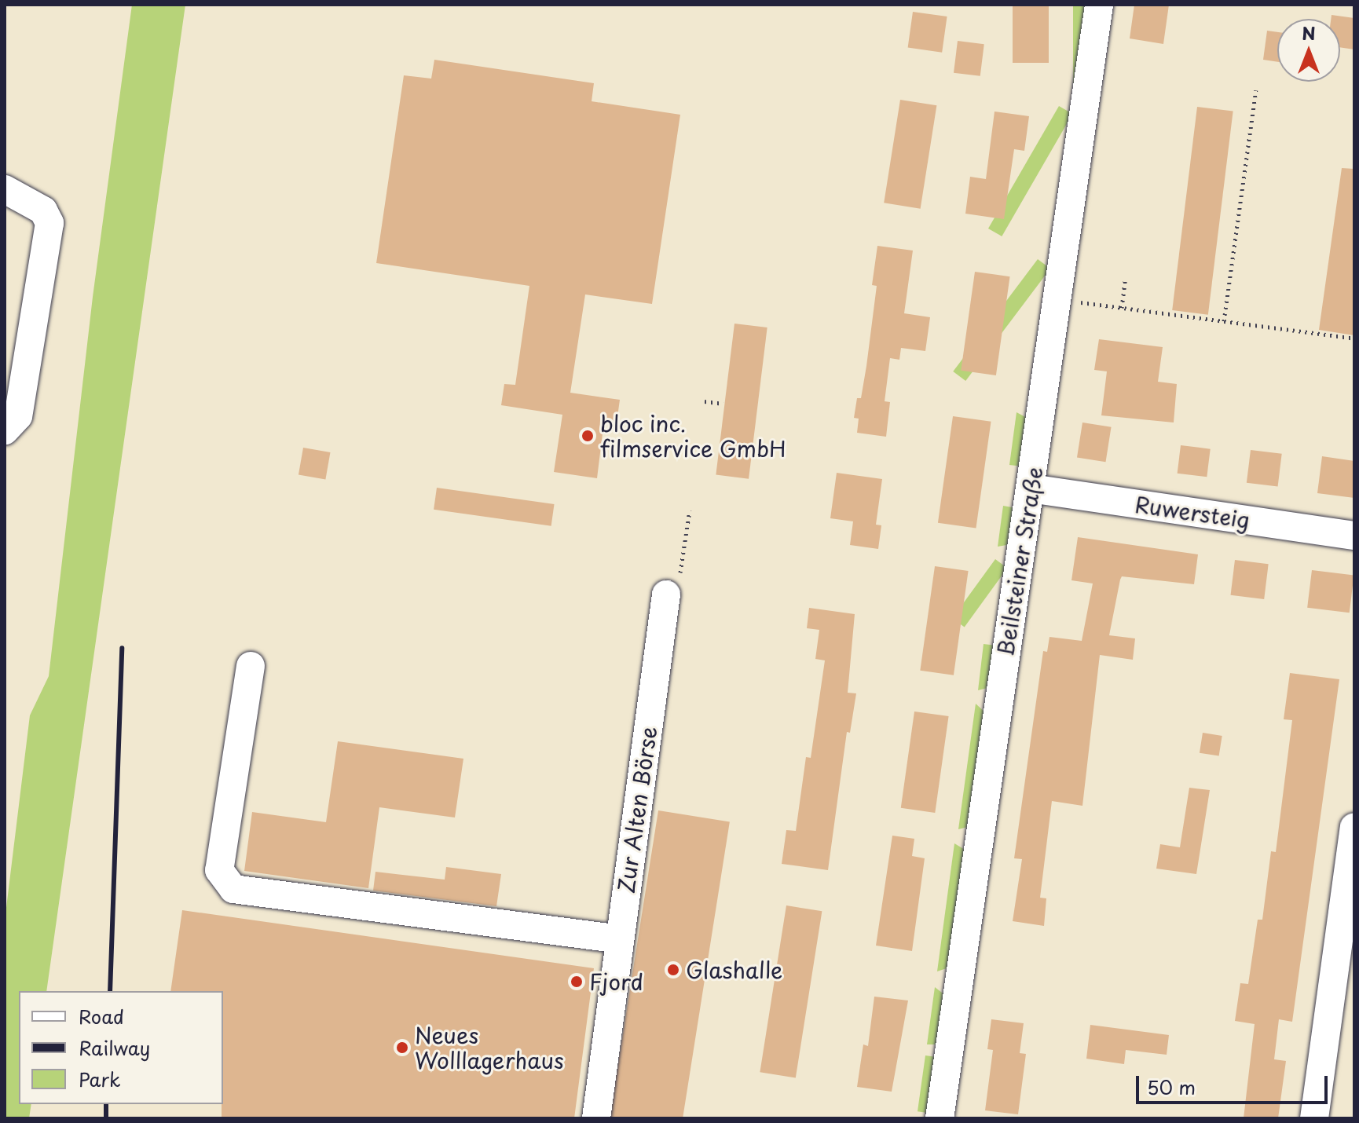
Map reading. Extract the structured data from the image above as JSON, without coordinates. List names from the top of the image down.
{
  "streets": {
    "street": ["Ruwersteig", "Beilsteiner Straße", "Zur Alten Börse"]
  },
  "crossings": [
    ["Ruwersteig", "Beilsteiner Straße"]
  ],
  "places": [
    "bloc inc. filmservice GmbH",
    "Glashalle",
    "Fjord",
    "Neues Wolllagerhaus"
  ],
  "legend": ["Road", "Railway", "Park"],
  "scale_bar": "50 m",
  "north": "top"
}
